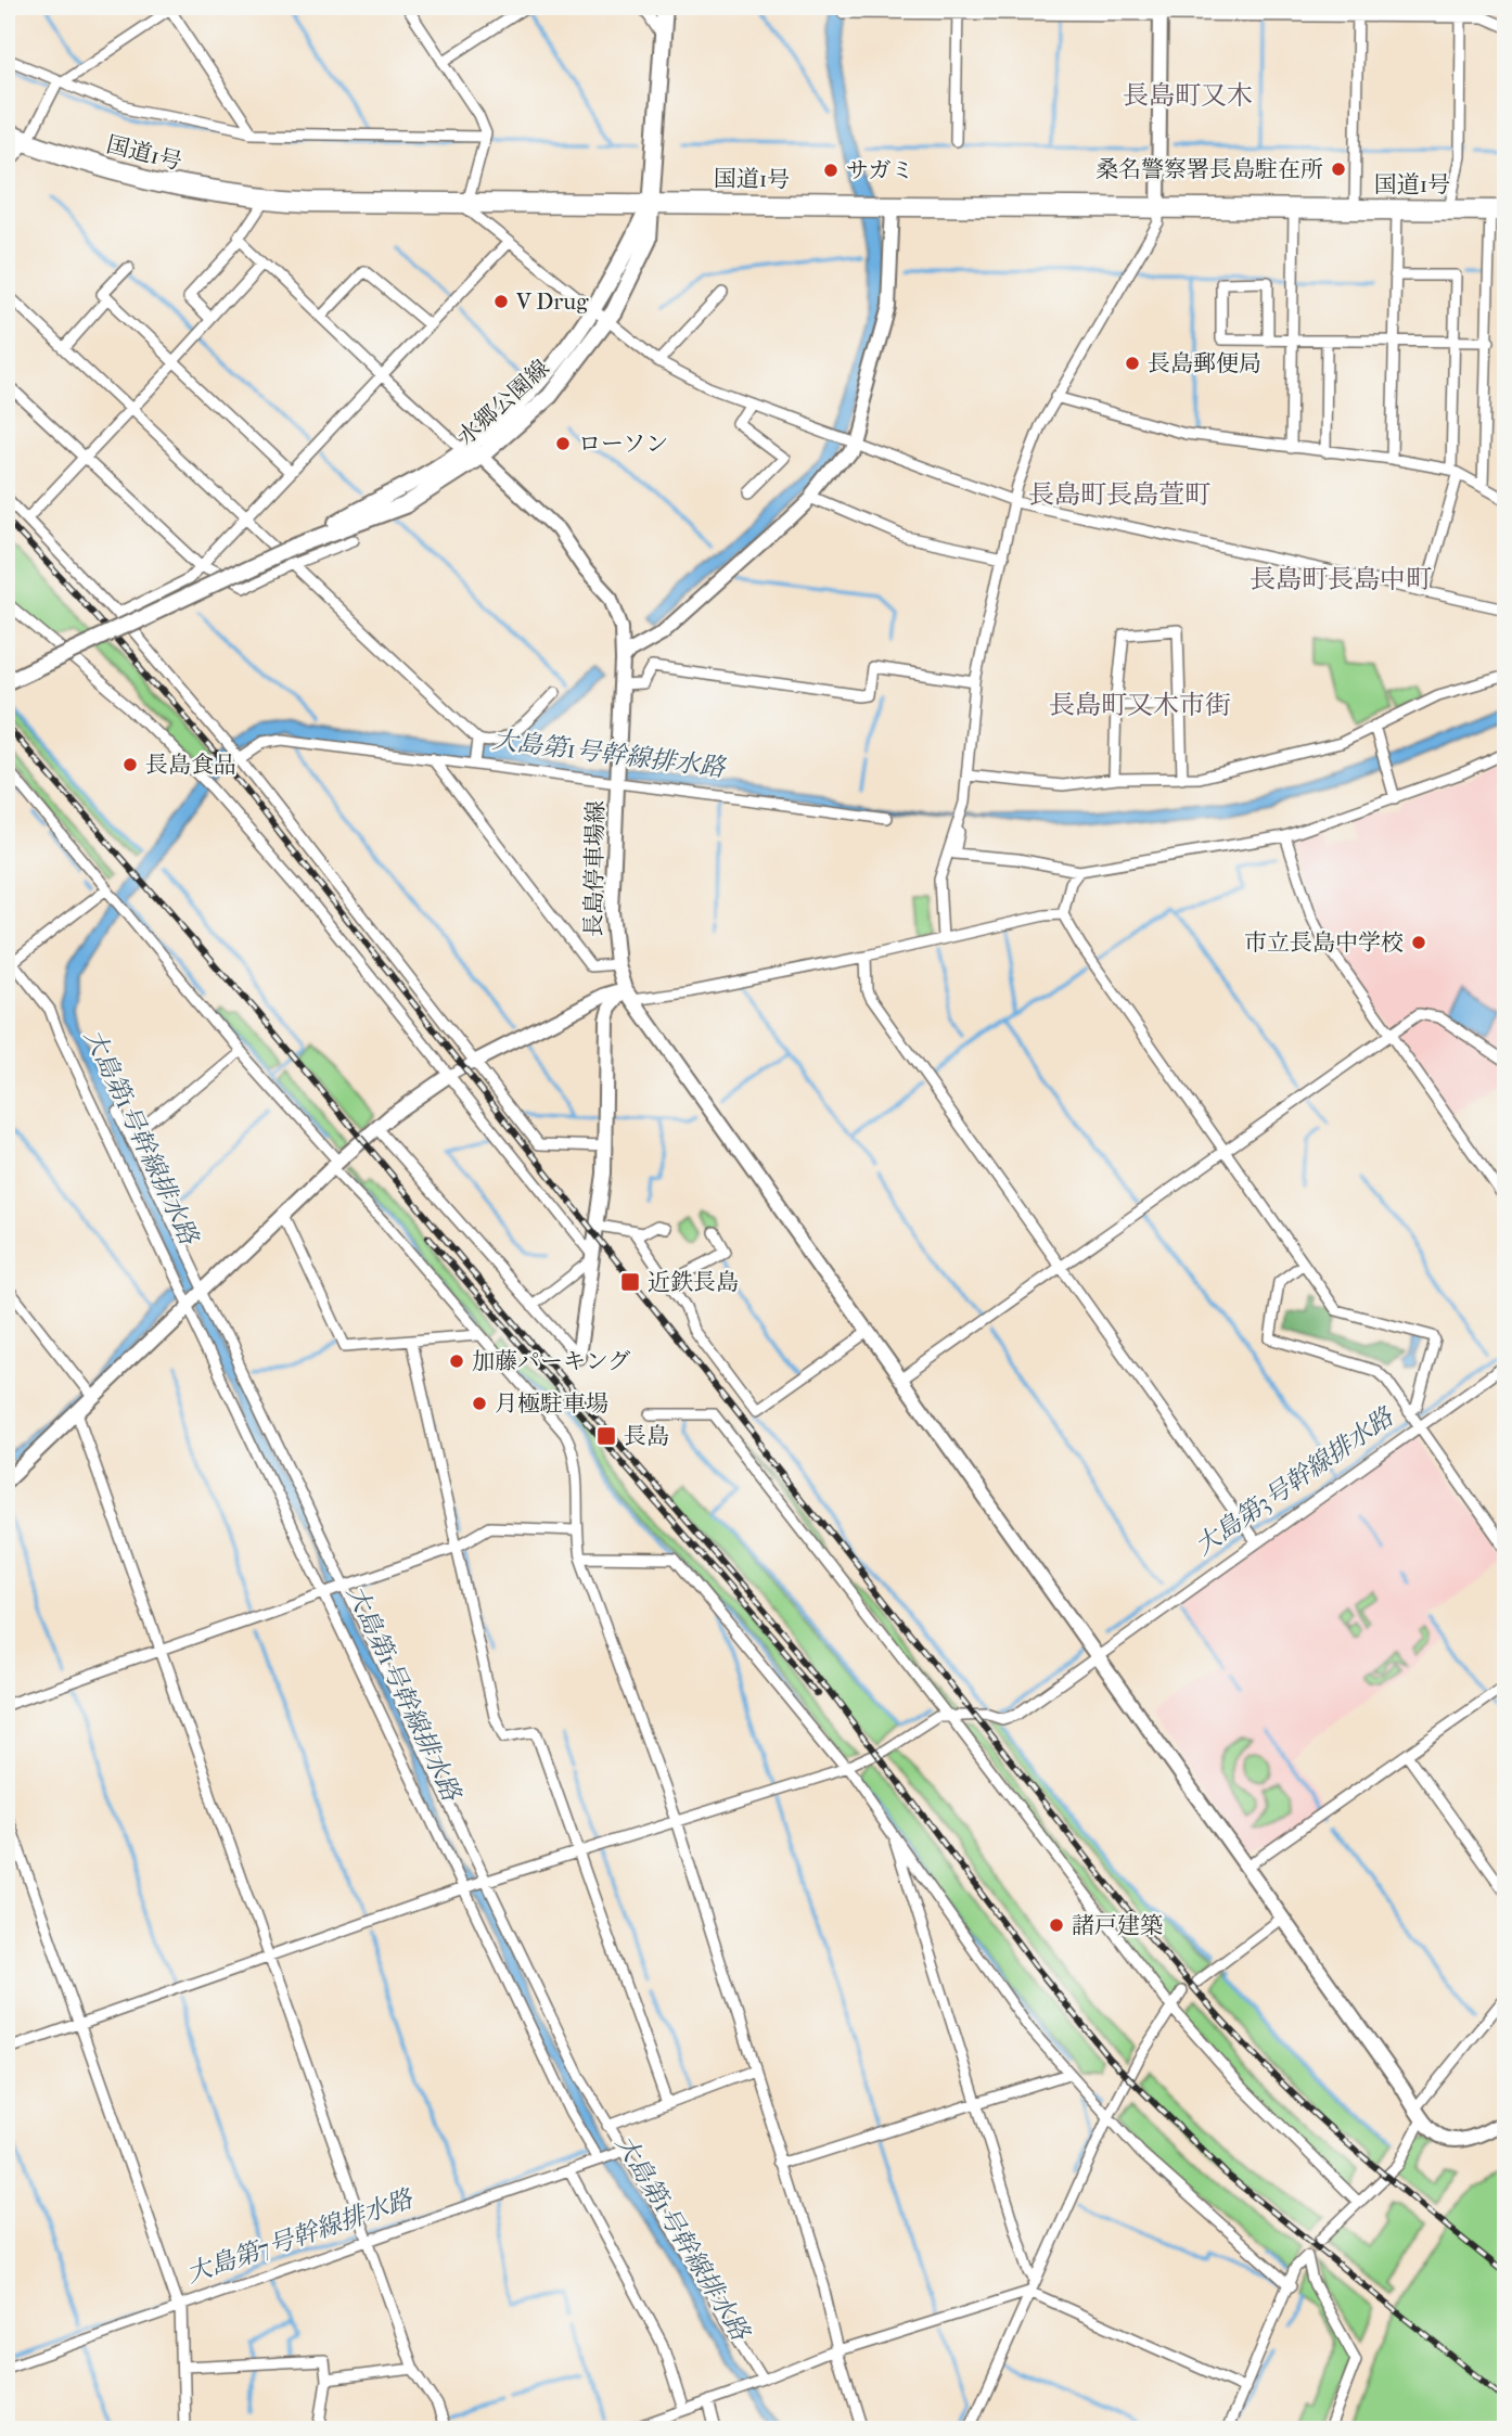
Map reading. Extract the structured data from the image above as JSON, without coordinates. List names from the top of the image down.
{
  "streets": {
    "highway": ["国道1号"],
    "main road": ["水郷公園線"],
    "street": ["長島停車場線"]
  },
  "crossings": [
    ["国道1号", "水郷公園線"],
    ["水郷公園線", "長島停車場線"]
  ],
  "districts": [
    "長島町又木",
    "長島町長島萱町",
    "長島町長島中町",
    "長島町又木市街"
  ],
  "water": ["大島第1号幹線排水路", "大島第3号幹線排水路", "大島第7号幹線排水路"],
  "places": {
    "other": [
      "桑名警察署長島駐在所",
      "サガミ",
      "V Drug",
      "長島郵便局",
      "ローソン",
      "長島食品",
      "市立長島中学校",
      "加藤パーキング",
      "月極駐車場",
      "諸戸建築"
    ],
    "transit": ["近鉄長島", "長島"]
  }
}
